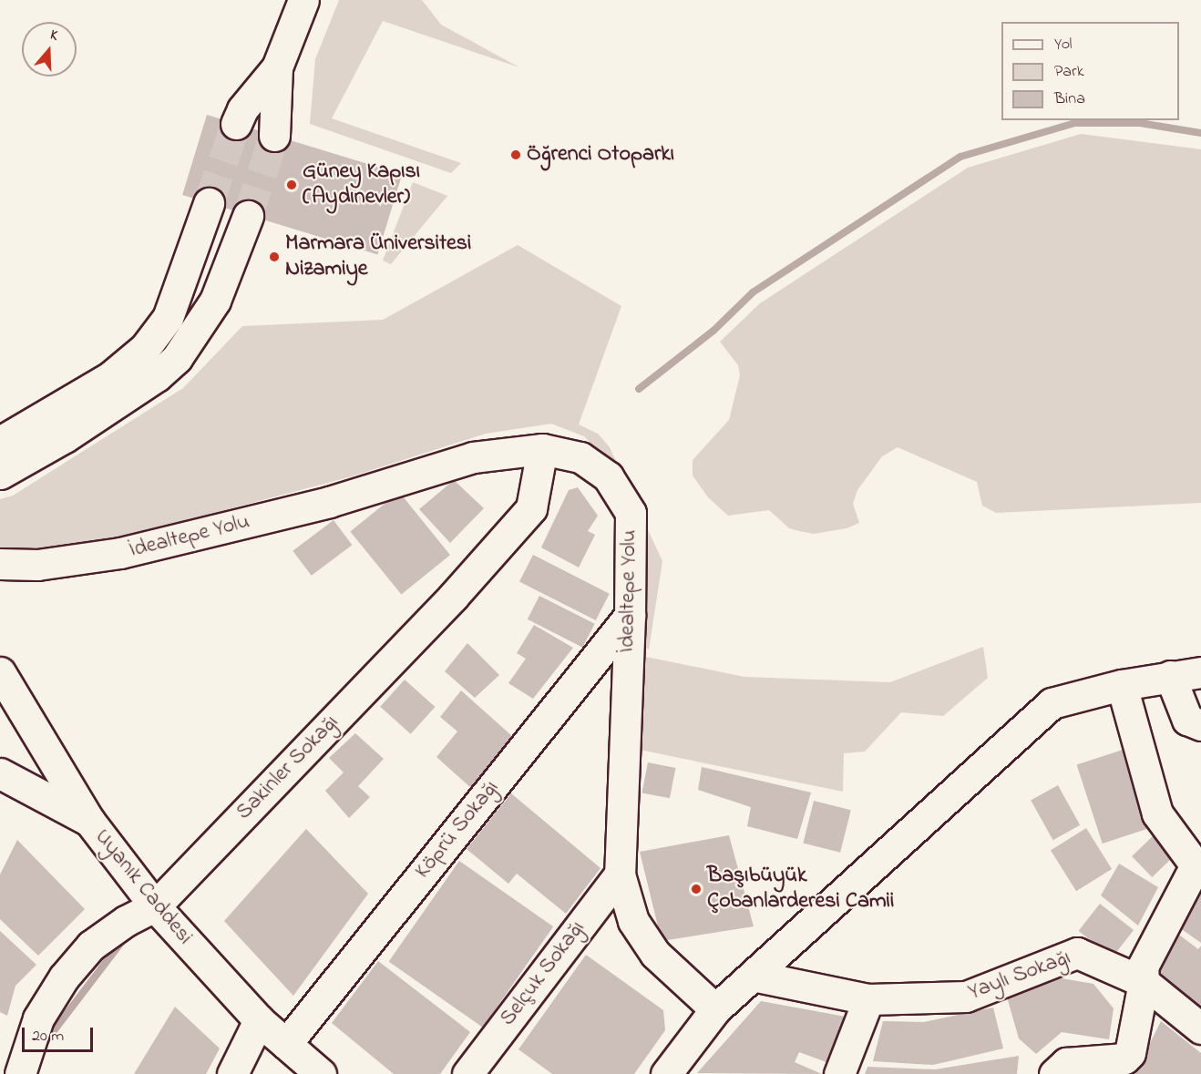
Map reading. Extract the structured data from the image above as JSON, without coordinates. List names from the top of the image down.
{
  "streets": {
    "street": [
      "İdealtepe Yolu",
      "Sakinler Sokağı",
      "Köprü Sokağı",
      "Uyanık Caddesi",
      "Selçuk Sokağı",
      "Yaylı Sokağı"
    ]
  },
  "crossings": [
    ["İdealtepe Yolu", "Sakinler Sokağı"],
    ["İdealtepe Yolu", "Köprü Sokağı"],
    ["İdealtepe Yolu", "Selçuk Sokağı"],
    ["Sakinler Sokağı", "Uyanık Caddesi"],
    ["Köprü Sokağı", "Uyanık Caddesi"]
  ],
  "places": [
    "Öğrenci Otoparkı",
    "Güney Kapısı (Aydınevler)",
    "Marmara Üniversitesi Nizamiye",
    "Başıbüyük Çobanlarderesi Camii"
  ],
  "legend": ["Yol", "Park", "Bina"],
  "scale_bar": "20 m",
  "north": "top"
}
